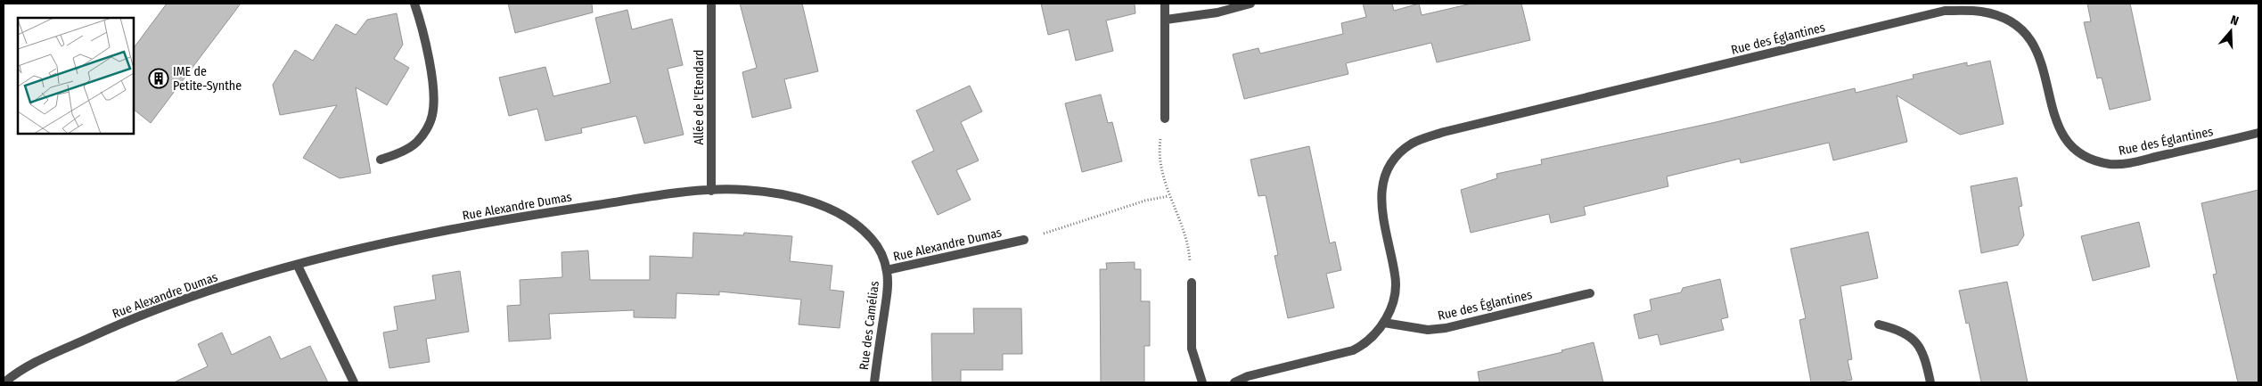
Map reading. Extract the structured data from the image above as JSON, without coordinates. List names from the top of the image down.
{
  "streets": {
    "street": [
      "Rue des Églantines",
      "Allée de l'Etendard",
      "Rue Alexandre Dumas",
      "Rue des Camélias"
    ]
  },
  "crossings": [
    ["Allée de l'Etendard", "Rue Alexandre Dumas"],
    ["Rue Alexandre Dumas", "Rue des Camélias"]
  ],
  "places": {
    "building": ["IME de Petite-Synthe"]
  },
  "north": "top"
}
